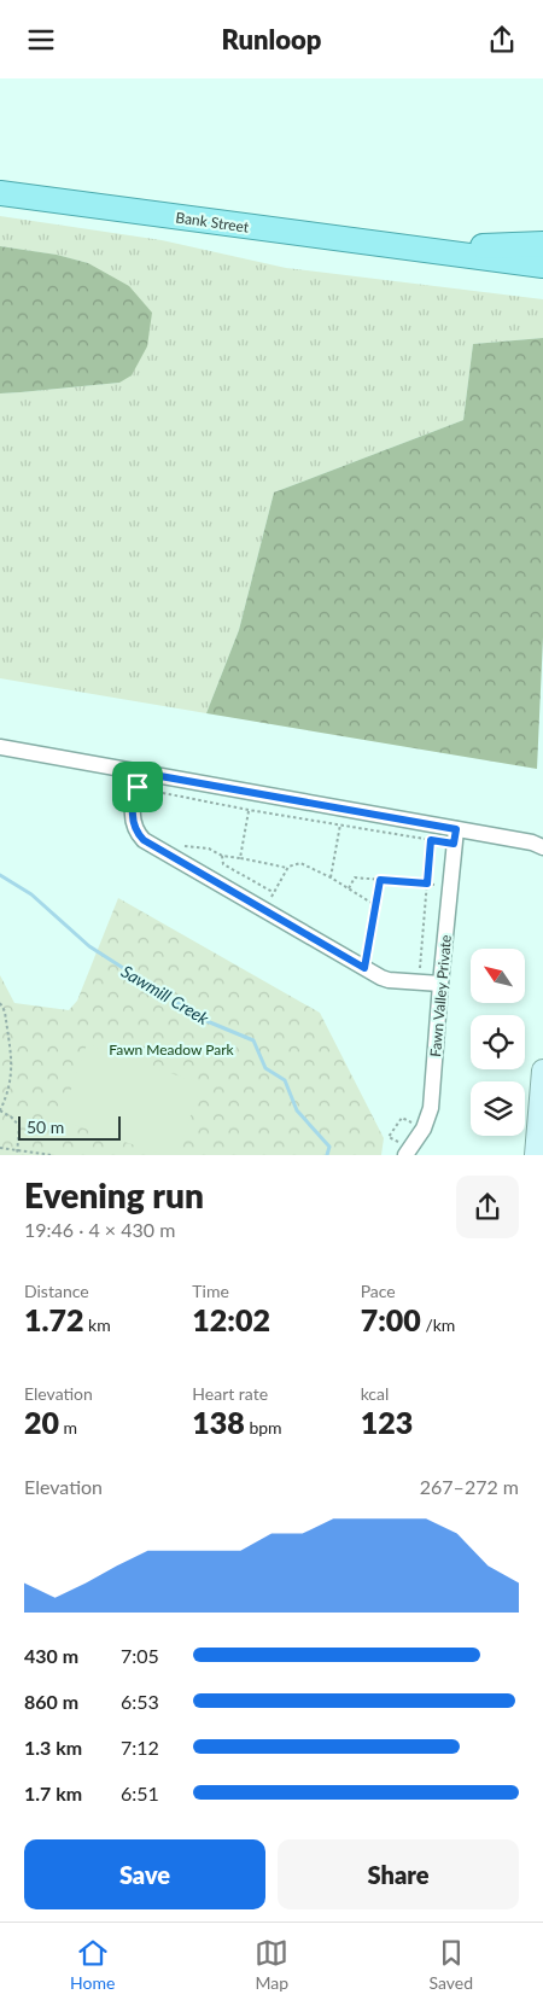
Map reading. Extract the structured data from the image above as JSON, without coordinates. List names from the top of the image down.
{
  "streets": {
    "main road": ["Bank Street"],
    "street": ["Fawn Valley Private"]
  },
  "water": ["Sawmill Creek"],
  "parks": ["Fawn Meadow Park"],
  "scale_bar": "50 m",
  "north": "top left",
  "page": {
    "header": "Runloop",
    "scale": "50 m",
    "heading": ["Evening run", "19:46 · 4 × 430 m"],
    "stats": [
      ["Distance", "1.72 km"],
      ["Time", "12:02"],
      ["Pace", "7:00 /km"],
      ["Elevation", "20 m"],
      ["Heart rate", "138 bpm"],
      ["kcal", "123"]
    ],
    "chart": ["Elevation", "267–272 m"],
    "list": [
      {
        "name": "430 m",
        "note": "7:05"
      },
      {
        "name": "860 m",
        "note": "6:53"
      },
      {
        "name": "1.3 km",
        "note": "7:12"
      },
      {
        "name": "1.7 km",
        "note": "6:51"
      }
    ],
    "buttons": ["Save", "Share"],
    "tabs": ["Home", "Map", "Saved"]
  }
}
